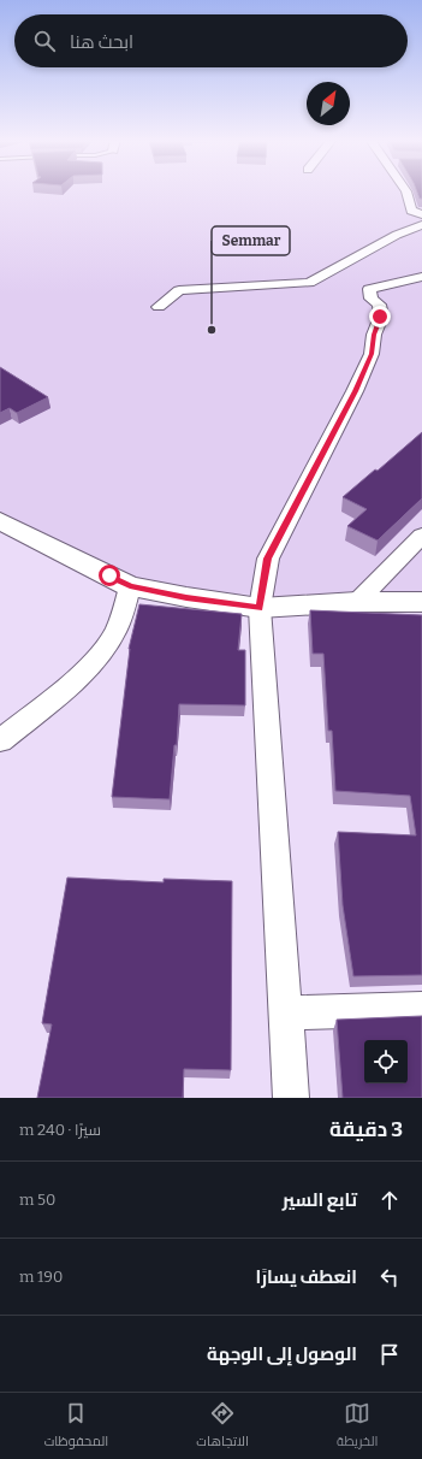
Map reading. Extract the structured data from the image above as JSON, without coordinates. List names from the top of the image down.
{
  "places": ["Semmar"],
  "north": "top right",
  "page": {
    "search": "ابحث هنا",
    "heading": ["3 دقيقة", "سيرًا · 240 m"],
    "list": [
      ["تابع السير", "50 m"],
      ["انعطف يسارًا", "190 m"],
      "الوصول إلى الوجهة"
    ],
    "nav": ["الخريطة", "الاتجاهات", "المحفوظات"]
  }
}
